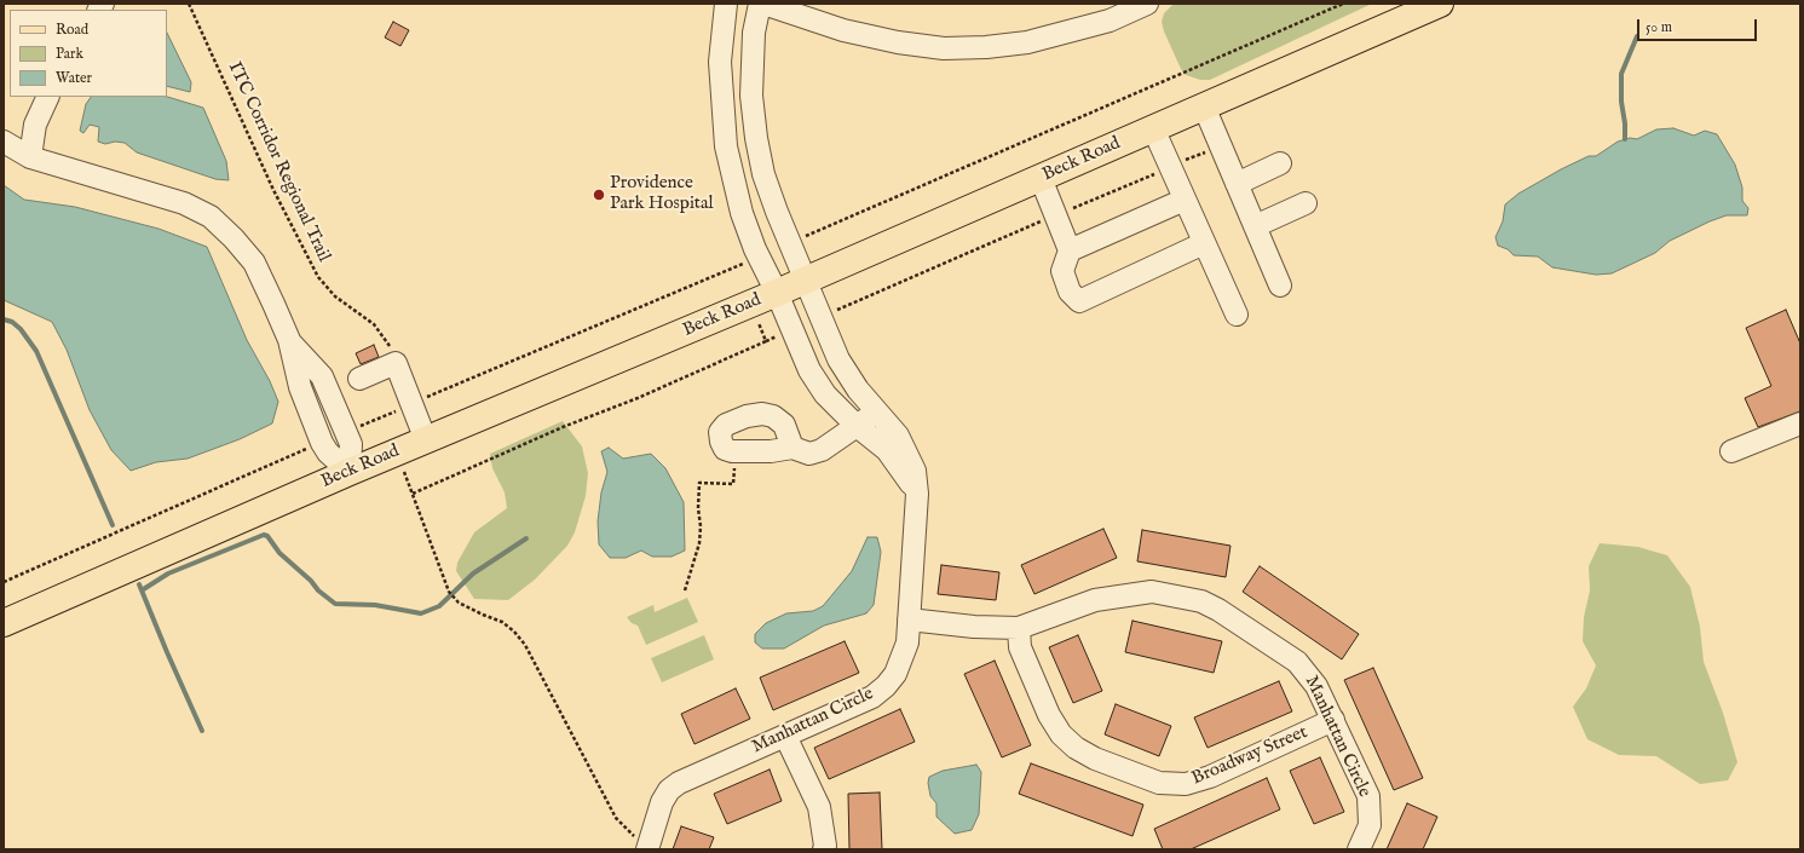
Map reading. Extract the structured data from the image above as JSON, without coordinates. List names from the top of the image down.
{
  "streets": {
    "main road": ["Beck Road"],
    "street": ["Manhattan Circle", "Broadway Street"],
    "path": ["ITC Corridor Regional Trail"]
  },
  "crossings": [
    ["Manhattan Circle", "Broadway Street"]
  ],
  "places": ["Providence Park Hospital"],
  "legend": ["Road", "Park", "Water"],
  "scale_bar": "50 m"
}
